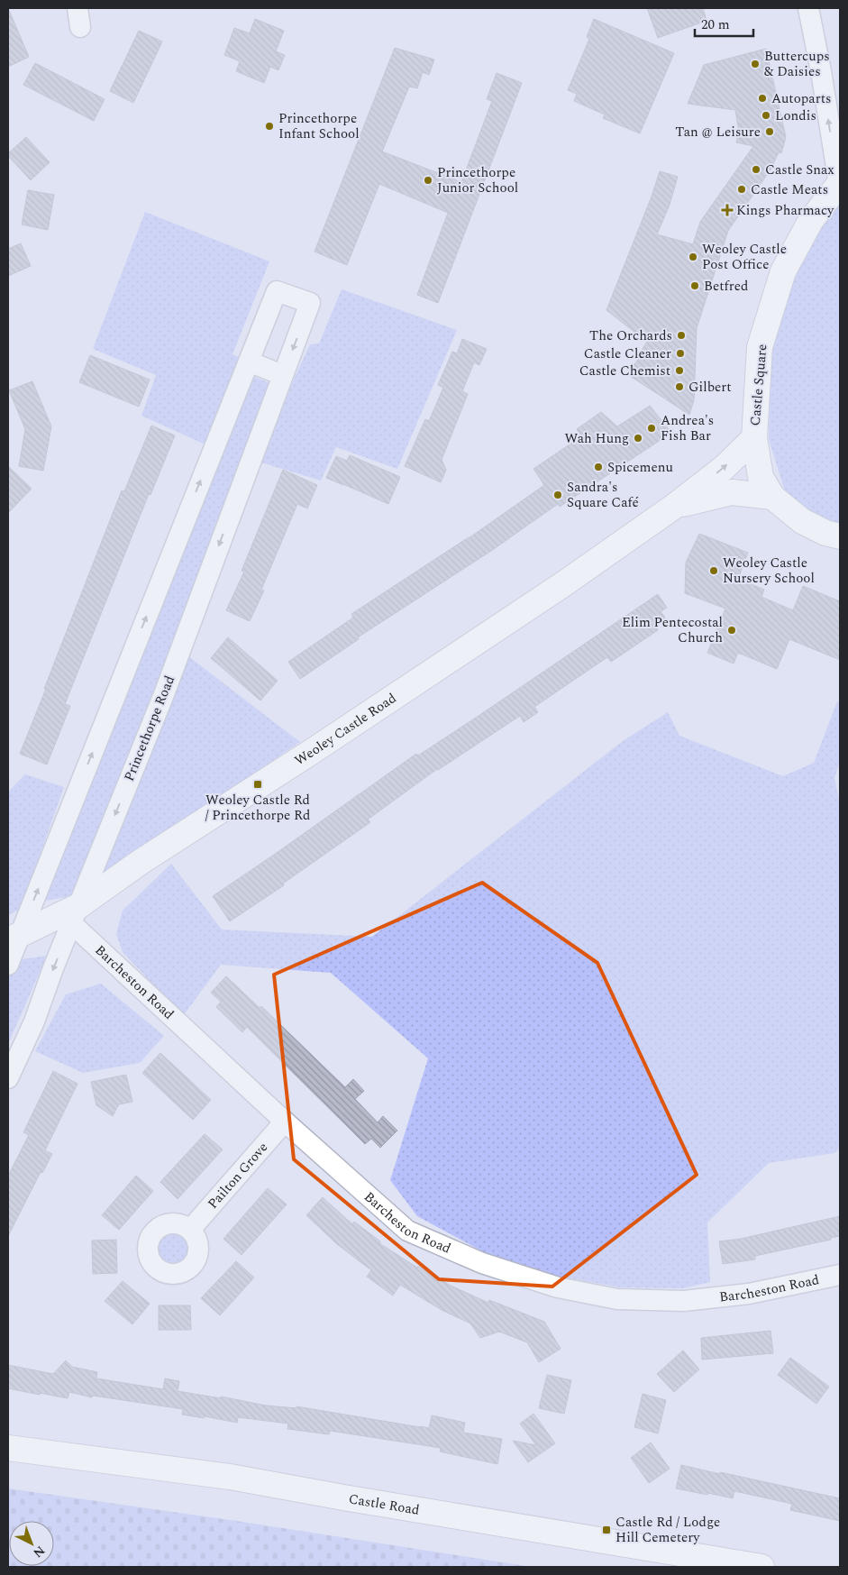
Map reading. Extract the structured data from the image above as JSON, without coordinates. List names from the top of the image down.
{
  "streets": {
    "street": [
      "Castle Square",
      "Princethorpe Road",
      "Weoley Castle Road",
      "Barcheston Road",
      "Pailton Grove",
      "Castle Road"
    ]
  },
  "crossings": [
    ["Castle Square", "Weoley Castle Road"],
    ["Princethorpe Road", "Weoley Castle Road"],
    ["Princethorpe Road", "Barcheston Road"],
    ["Weoley Castle Road", "Barcheston Road"],
    ["Barcheston Road", "Pailton Grove"]
  ],
  "places": {
    "other": [
      "Buttercups & Daisies",
      "Autoparts",
      "Londis",
      "Princethorpe Infant School",
      "Tan @ Leisure",
      "Castle Snax",
      "Princethorpe Junior School",
      "Castle Meats",
      "Weoley Castle Post Office",
      "Betfred",
      "The Orchards",
      "Castle Cleaner",
      "Castle Chemist",
      "Gilbert",
      "Andrea's Fish Bar",
      "Wah Hung",
      "Spicemenu",
      "Sandra's Square Café",
      "Weoley Castle Nursery School",
      "Elim Pentecostal Church"
    ],
    "health": ["Kings Pharmacy"],
    "transit": ["Weoley Castle Rd / Princethorpe Rd", "Castle Rd / Lodge Hill Cemetery"]
  },
  "scale_bar": "20 m",
  "north": "bottom right"
}
